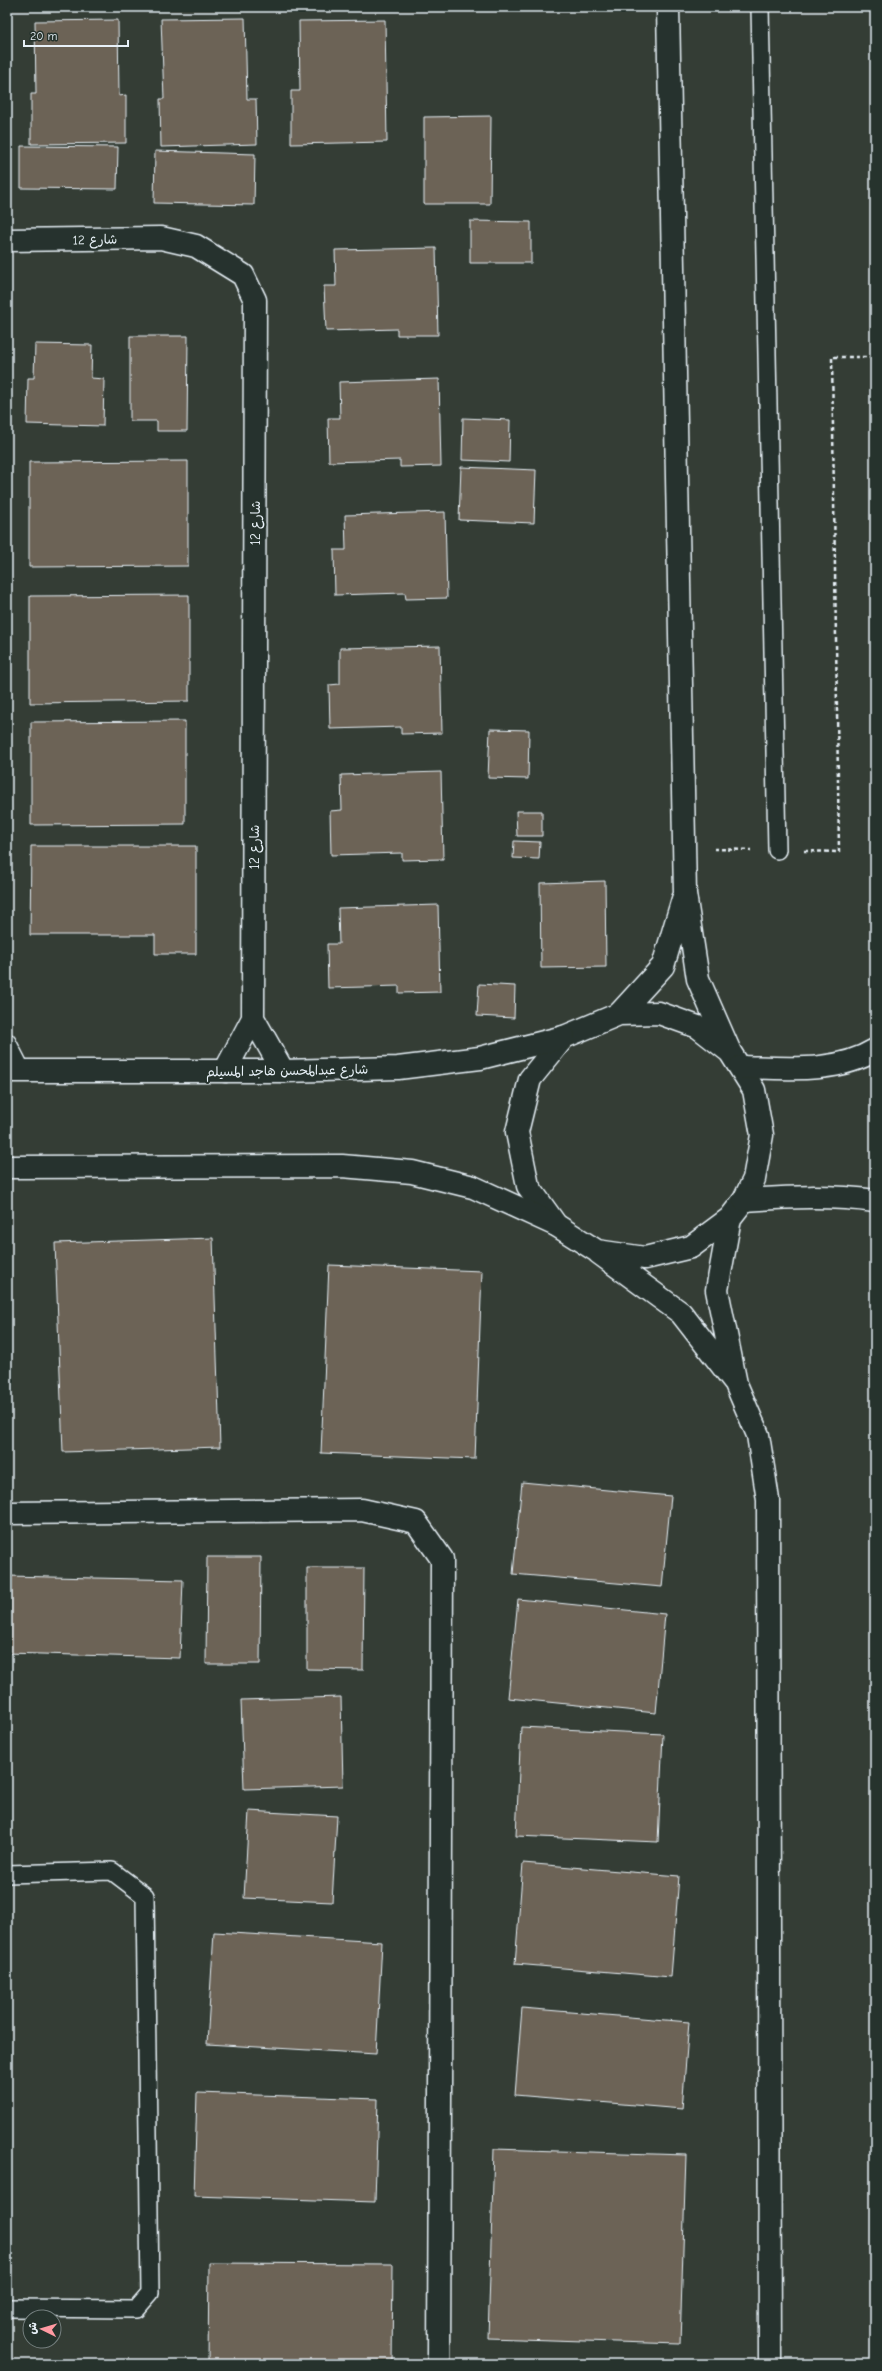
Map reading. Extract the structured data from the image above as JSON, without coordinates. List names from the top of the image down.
{
  "streets": {
    "main road": ["شارع 12", "شارع عبدالمحسن هاجد المسيلم"]
  },
  "crossings": [
    ["شارع 12", "شارع عبدالمحسن هاجد المسيلم"]
  ],
  "scale_bar": "20 m",
  "north": "left"
}
